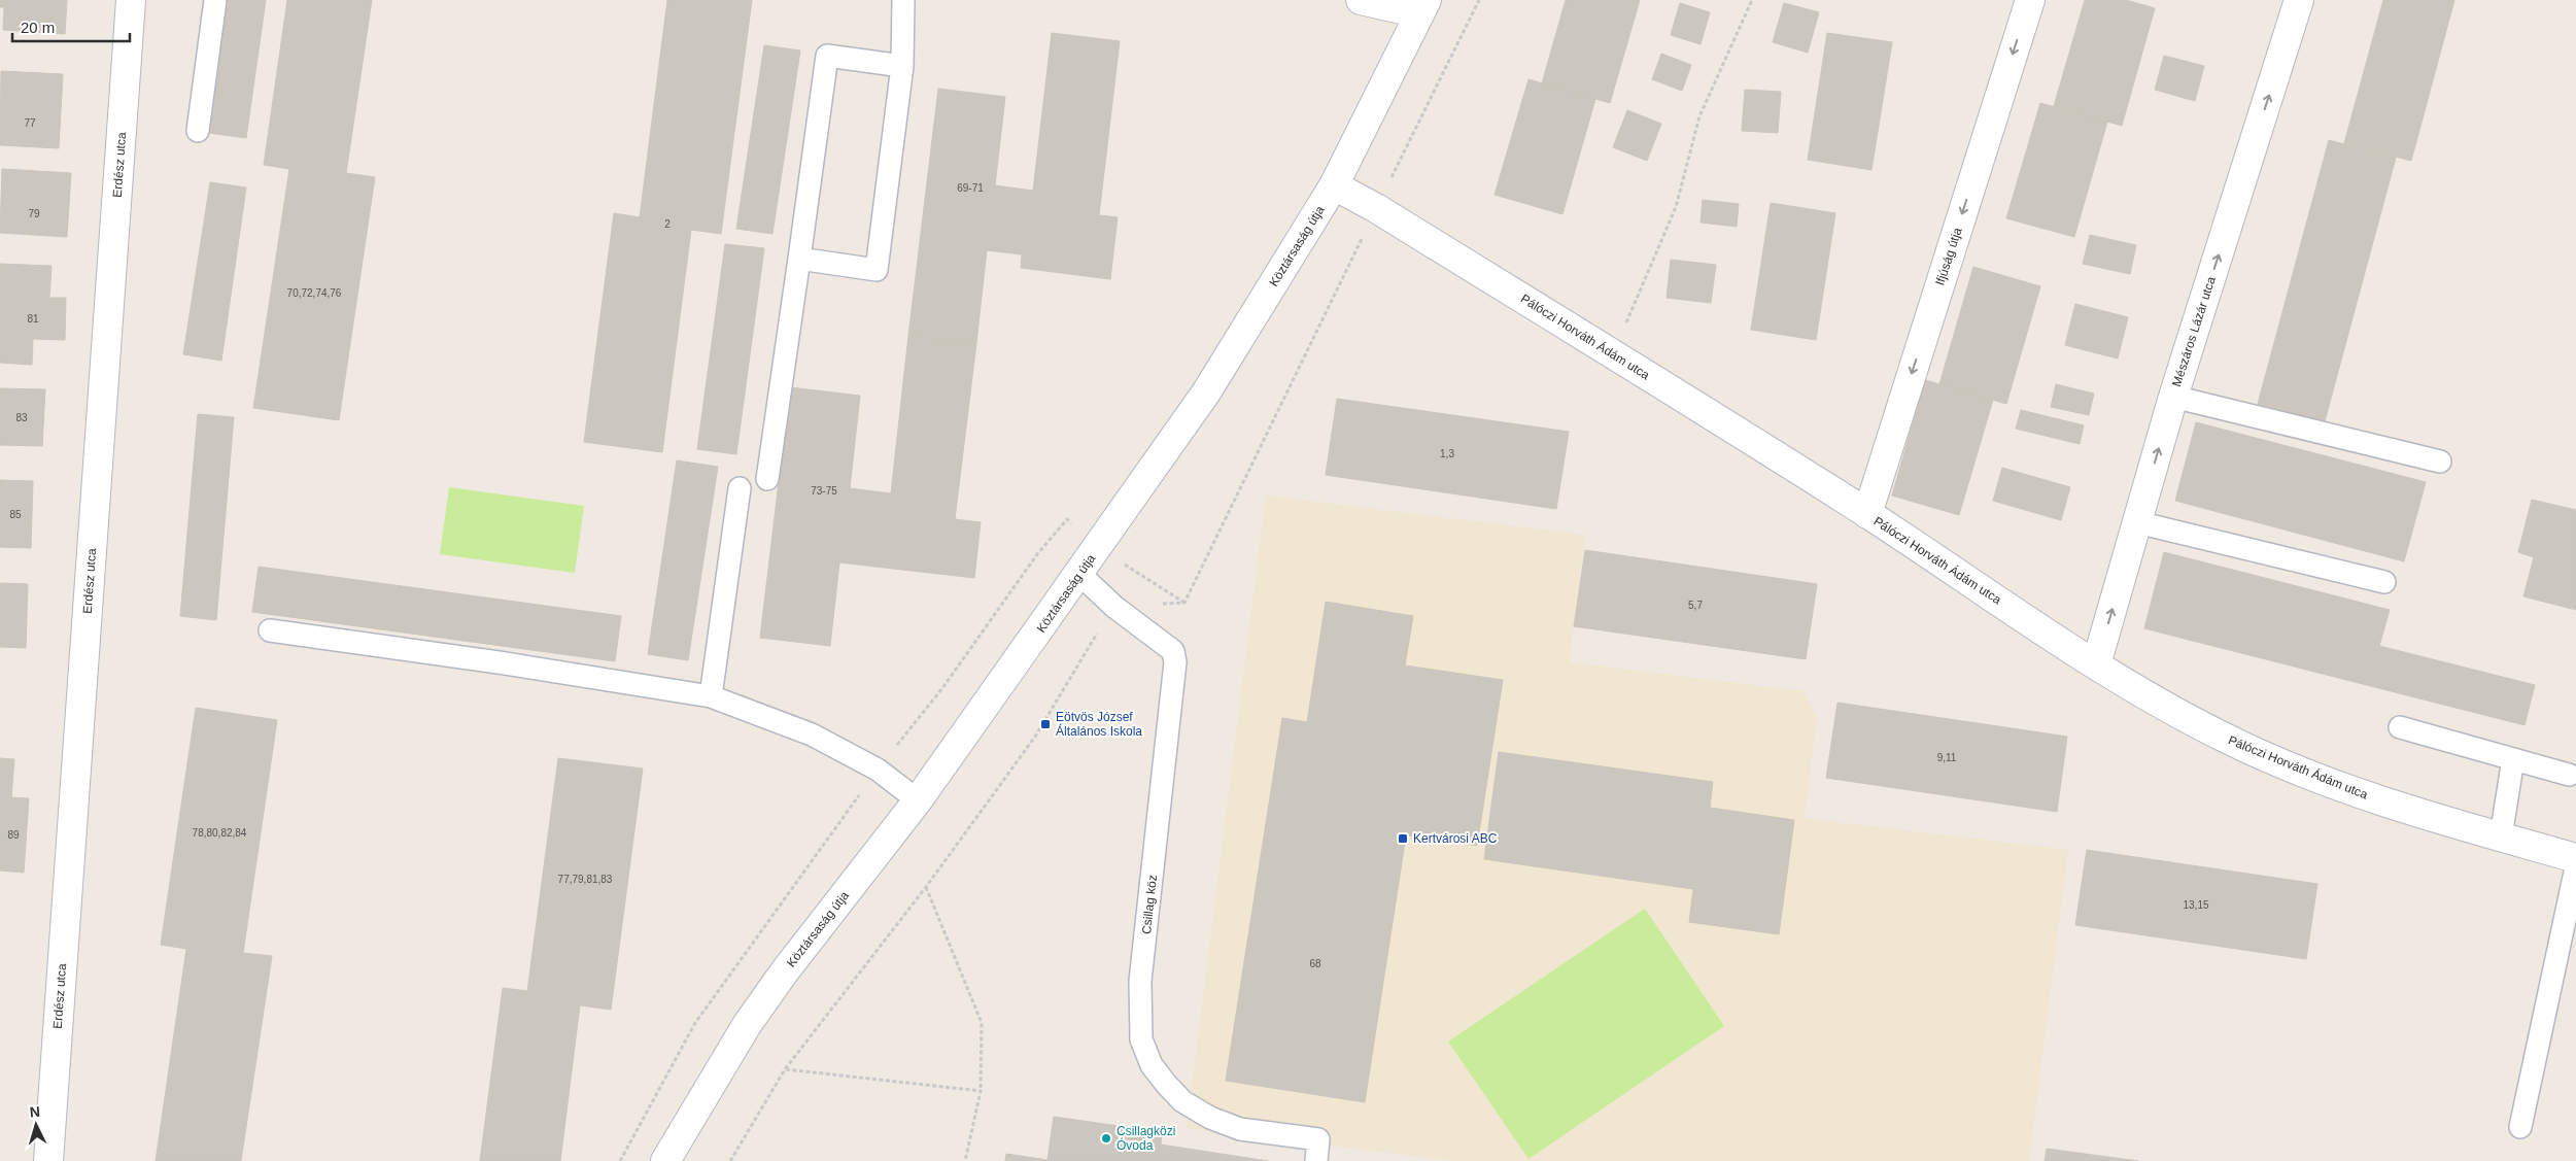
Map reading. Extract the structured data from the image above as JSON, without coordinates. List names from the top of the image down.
{
  "streets": {
    "street": [
      "Erdész utca",
      "Köztársaság útja",
      "Ifjúság útja",
      "Mészáros Lázár utca",
      "Pálóczi Horváth Ádám utca"
    ],
    "lane": ["Csillag köz"]
  },
  "crossings": [
    ["Köztársaság útja", "Pálóczi Horváth Ádám utca"],
    ["Köztársaság útja", "Csillag köz"],
    ["Ifjúság útja", "Pálóczi Horváth Ádám utca"],
    ["Mészáros Lázár utca", "Pálóczi Horváth Ádám utca"]
  ],
  "one_way": ["Ifjúság útja", "Mészáros Lázár utca"],
  "places": {
    "transit": ["Eötvös József Általános Iskola", "Kertvárosi ABC"],
    "other": ["Csillagközi Óvoda"]
  },
  "house_numbers": [
    "77",
    "69-71",
    "79",
    "2",
    "70,72,74,76",
    "81",
    "83",
    "1,3",
    "73-75",
    "85",
    "5,7",
    "9,11",
    "78,80,82,84",
    "89",
    "77,79,81,83",
    "13,15",
    "68"
  ],
  "scale_bar": "20 m",
  "north": "top"
}
